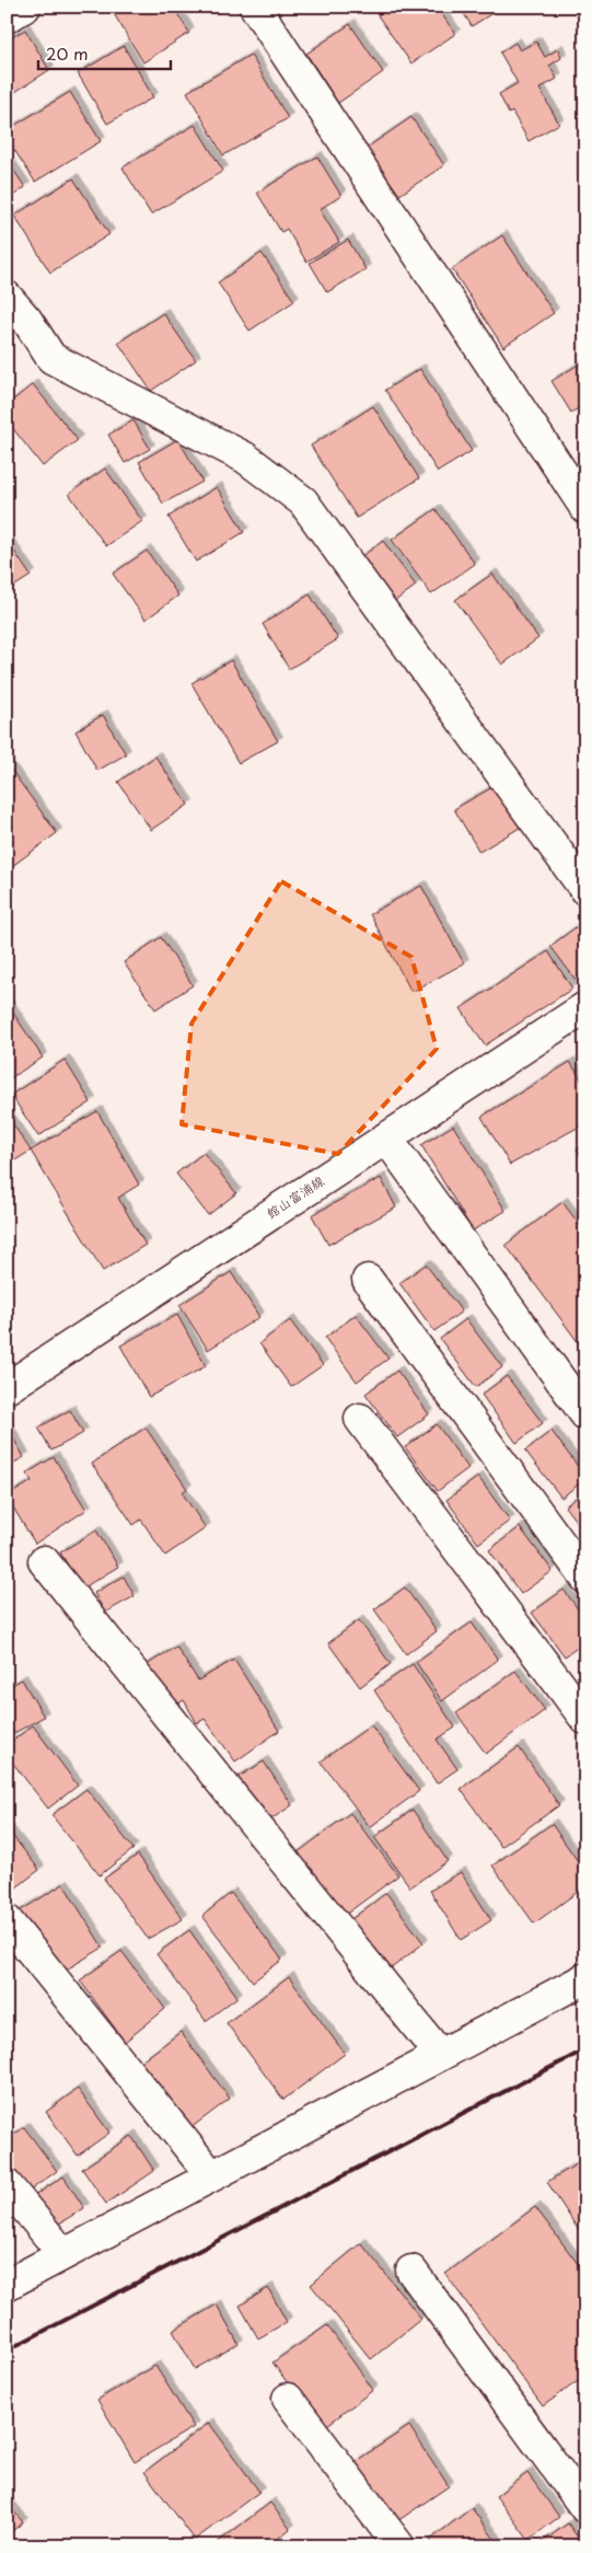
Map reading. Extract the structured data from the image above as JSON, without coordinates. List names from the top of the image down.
{
  "streets": {
    "street": ["館山富浦線"]
  },
  "scale_bar": "20 m"
}
